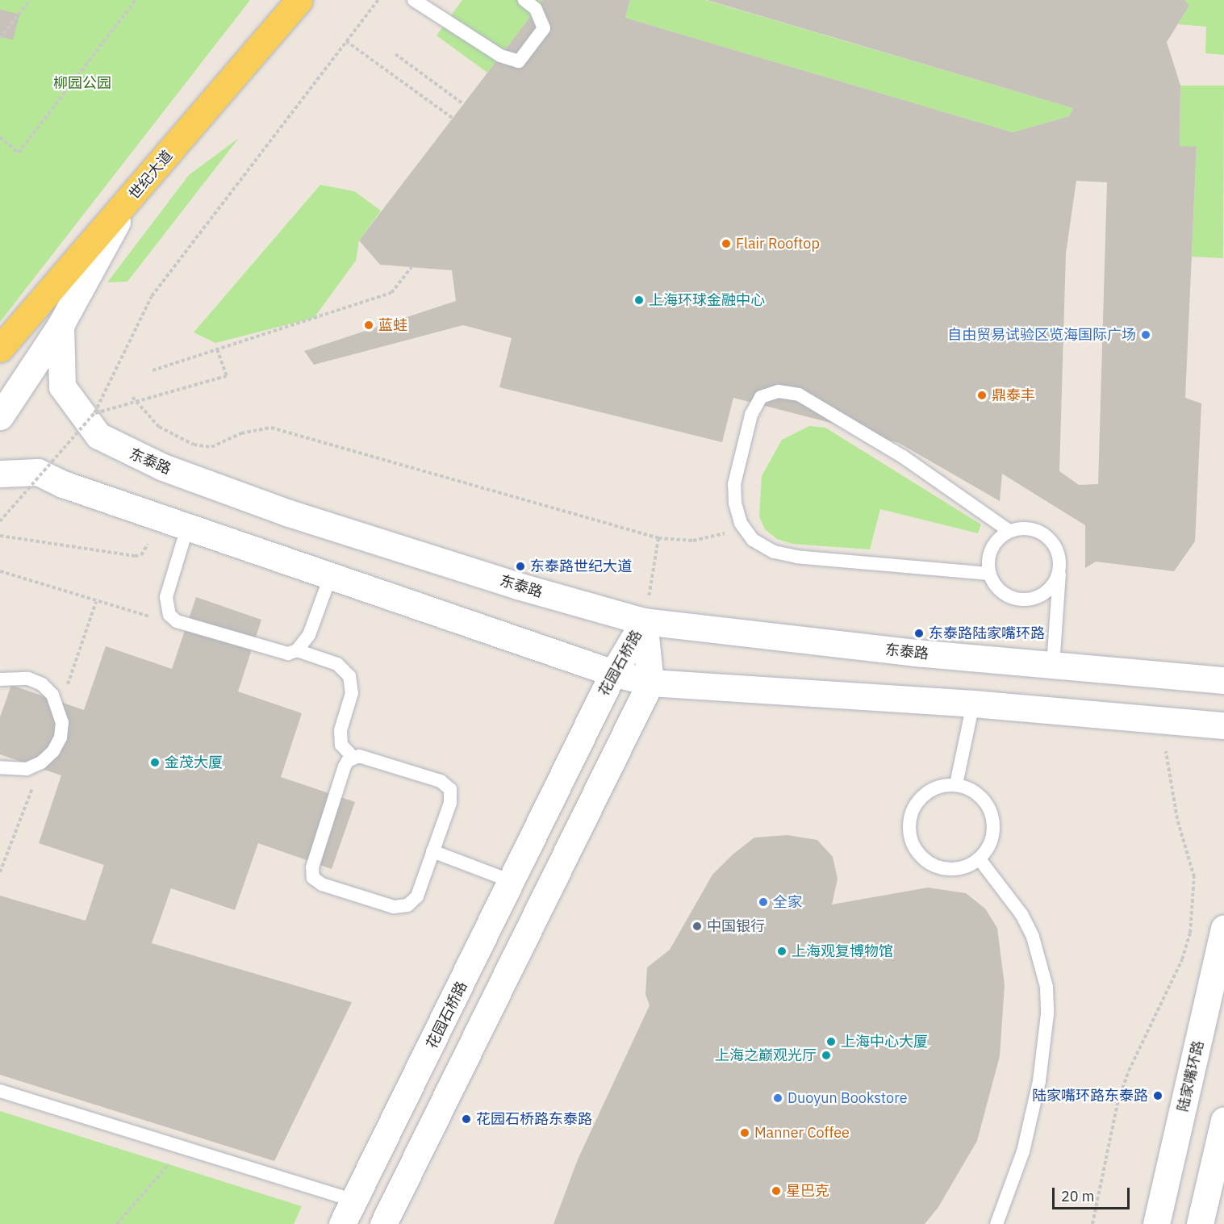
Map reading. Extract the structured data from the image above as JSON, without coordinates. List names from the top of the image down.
{
  "streets": {
    "main road": ["世纪大道"],
    "street": ["东泰路", "花园石桥路", "陆家嘴环路"]
  },
  "crossings": [
    ["世纪大道", "东泰路"],
    ["东泰路", "花园石桥路"]
  ],
  "parks": ["柳园公园"],
  "places": [
    "Flair Rooftop",
    "上海环球金融中心",
    "蓝蛙",
    "自由贸易试验区览海国际广场",
    "鼎泰丰",
    "东泰路世纪大道",
    "东泰路陆家嘴环路",
    "金茂大厦",
    "全家",
    "中国银行",
    "上海观复博物馆",
    "上海中心大厦",
    "上海之巅观光厅",
    "陆家嘴环路东泰路",
    "Duoyun Bookstore",
    "花园石桥路东泰路",
    "Manner Coffee",
    "星巴克"
  ],
  "scale_bar": "20 m"
}
